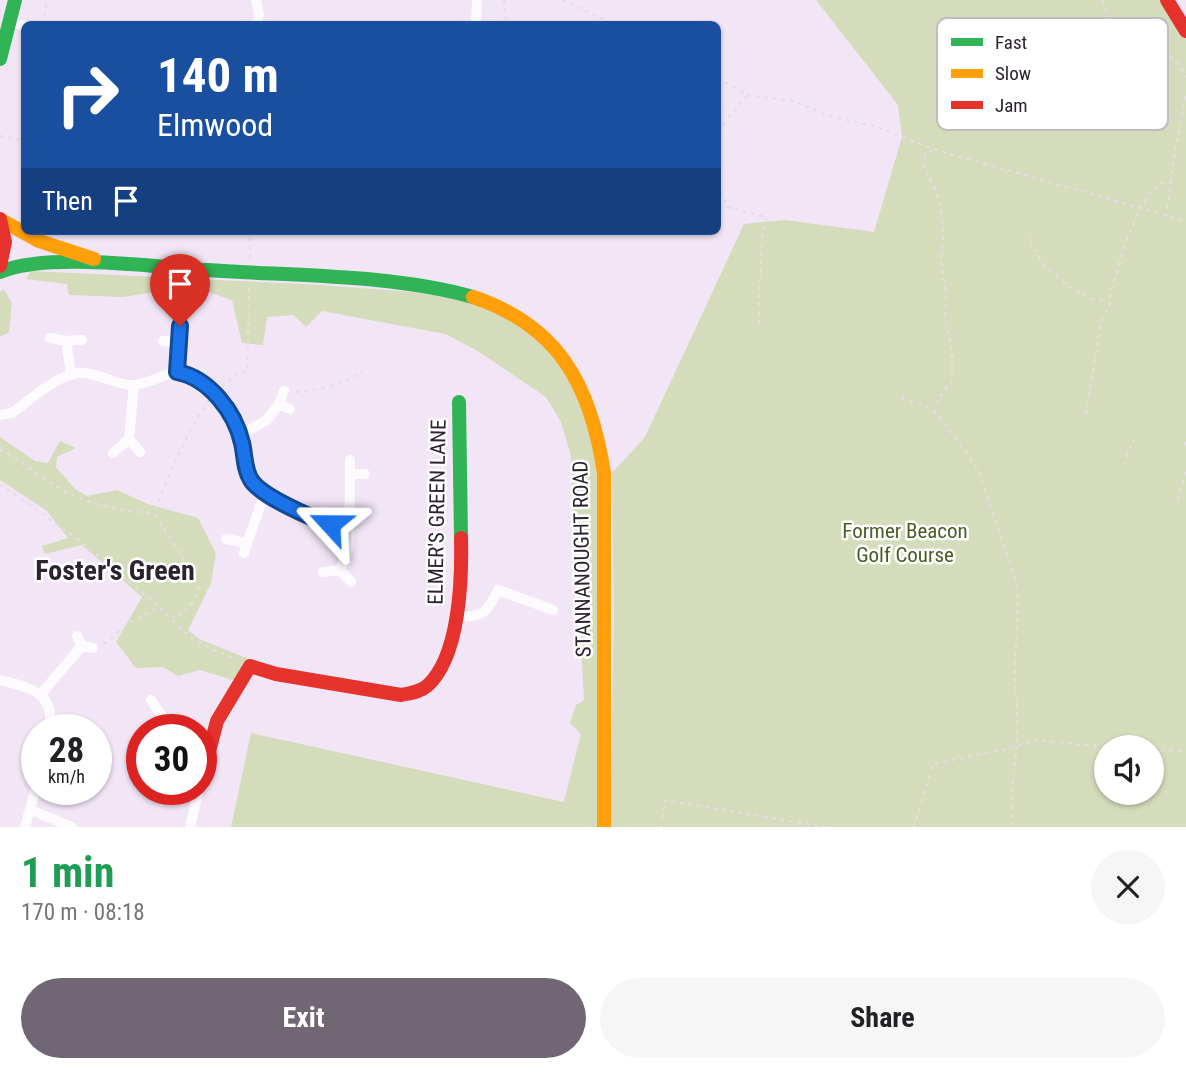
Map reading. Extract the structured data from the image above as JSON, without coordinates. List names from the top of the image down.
{
  "streets": {
    "main road": ["ELMER'S GREEN LANE", "STANNANOUGHT ROAD"]
  },
  "districts": ["Foster's Green"],
  "parks": ["Former Beacon Golf Course"],
  "legend": ["Fast", "Slow", "Jam"],
  "page": {
    "turn": ["140 m", "Elmwood"],
    "then": "Then",
    "speed": "28 km/h",
    "limit": "30",
    "heading": ["1 min", "170 m · 08:18"],
    "buttons": ["Exit", "Share"]
  }
}
